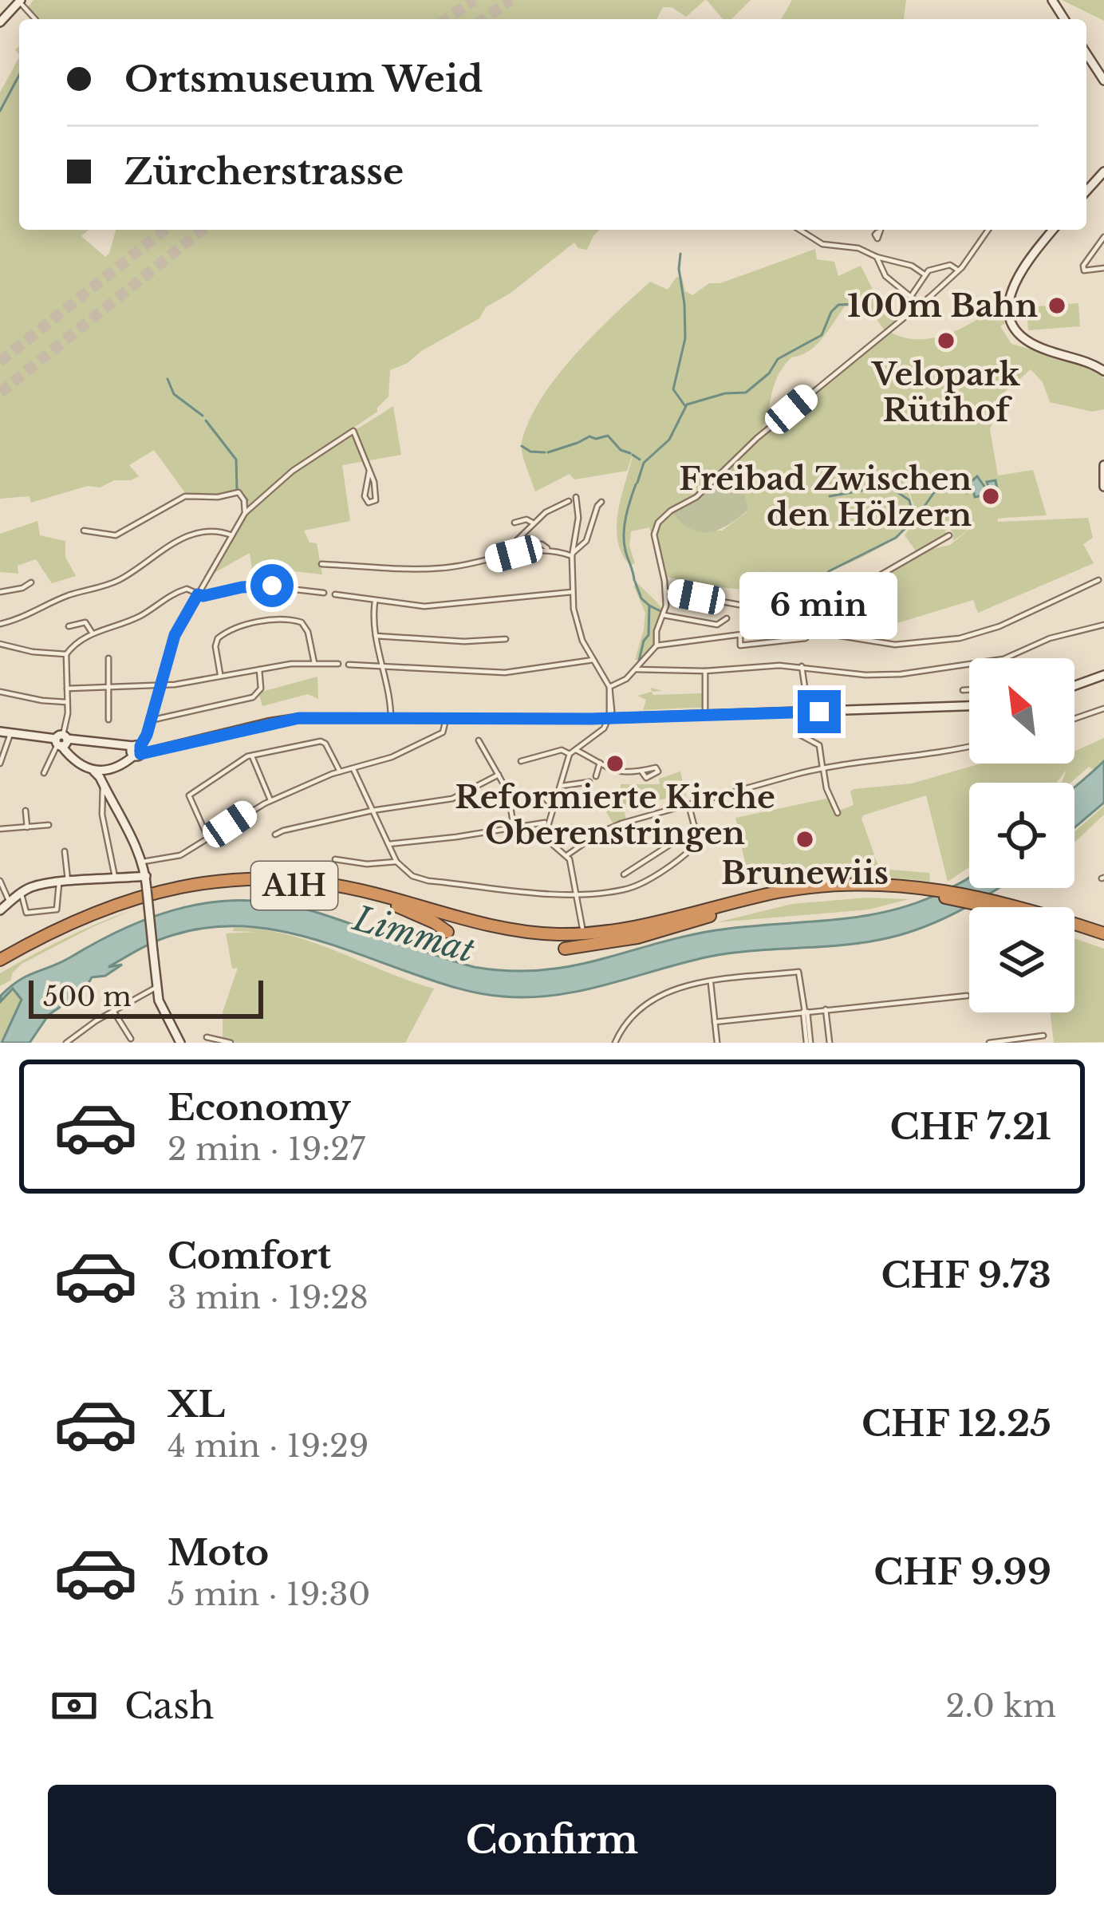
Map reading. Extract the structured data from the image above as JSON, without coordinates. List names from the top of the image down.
{
  "streets": {
    "highway": ["A1H"]
  },
  "water": ["Limmat"],
  "places": [
    "100m Bahn",
    "Velopark Rütihof",
    "Freibad Zwischen den Hölzern",
    "Reformierte Kirche Oberenstringen",
    "Brunewiis"
  ],
  "scale_bar": "500 m",
  "north": "top left",
  "page": {
    "banner": ["Ortsmuseum Weid", "Zürcherstrasse"],
    "bubble": "6 min",
    "scale": "500 m",
    "list": [
      {
        "name": "Economy",
        "note": "2 min · 19:27",
        "value": "CHF 7.21"
      },
      {
        "name": "Comfort",
        "note": "3 min · 19:28",
        "value": "CHF 9.73"
      },
      {
        "name": "XL",
        "note": "4 min · 19:29",
        "value": "CHF 12.25"
      },
      {
        "name": "Moto",
        "note": "5 min · 19:30",
        "value": "CHF 9.99"
      }
    ],
    "pay": ["Cash", "2.0 km"],
    "buttons": "Confirm"
  }
}
